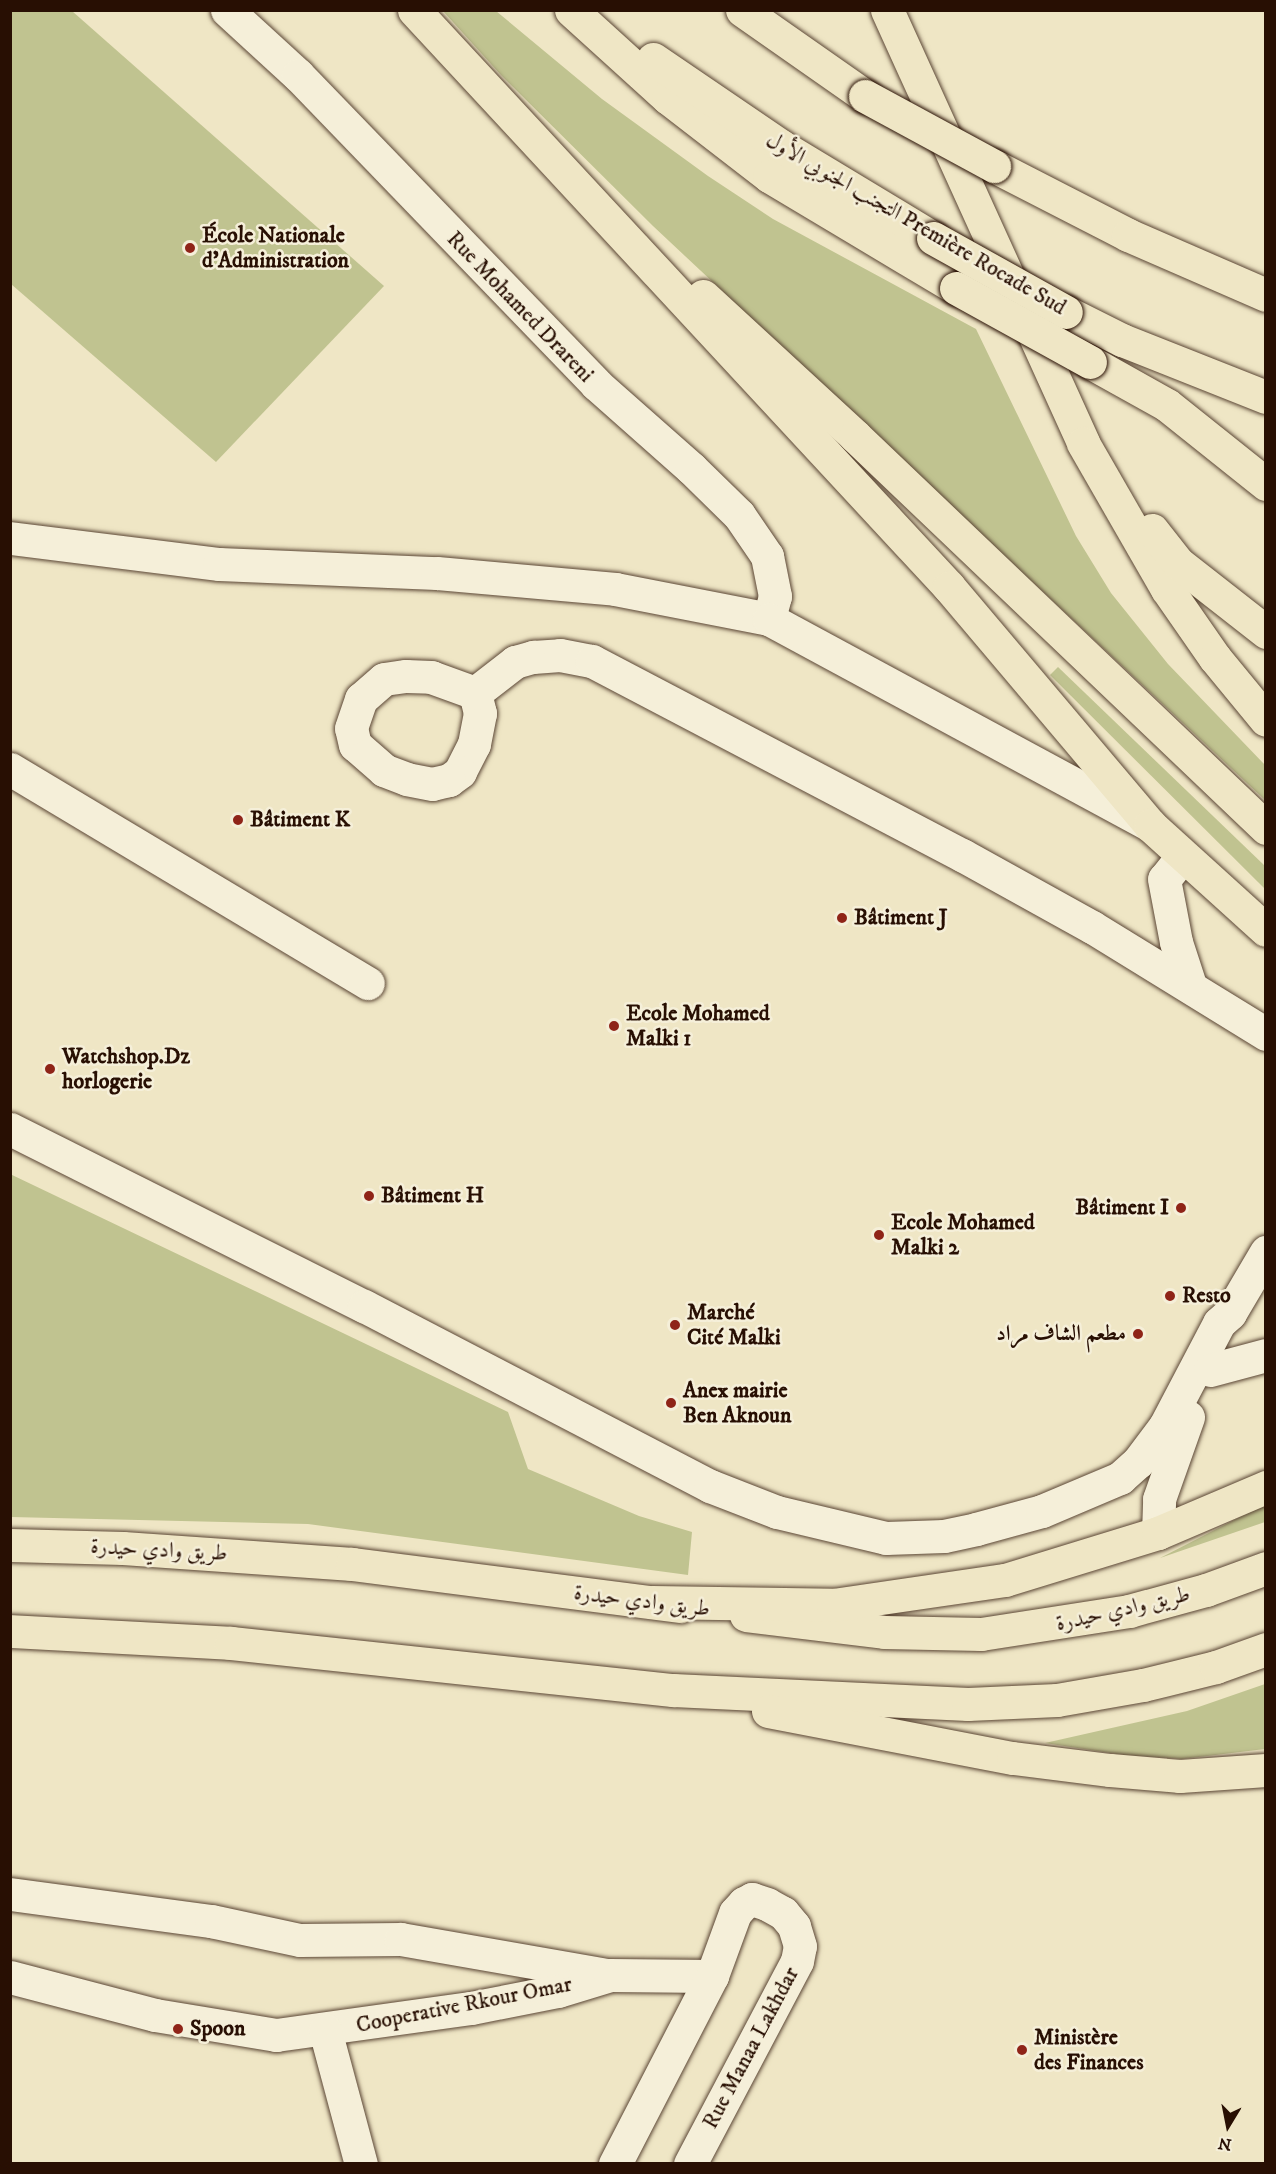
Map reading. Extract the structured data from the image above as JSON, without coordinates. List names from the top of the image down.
{
  "streets": {
    "main road": ["التجنب الجنوبي الأول Première Rocade Sud", "طريق وادي حيدرة"],
    "street": ["Rue Mohamed Drareni", "Cooperative Rkour Omar", "Rue Manaa Lakhdar"]
  },
  "crossings": [
    ["Cooperative Rkour Omar", "Rue Manaa Lakhdar"]
  ],
  "places": [
    "École Nationale d'Administration",
    "Bâtiment K",
    "Bâtiment J",
    "Ecole Mohamed Malki 1",
    "Watchshop.Dz horlogerie",
    "Bâtiment H",
    "Bâtiment I",
    "Ecole Mohamed Malki 2",
    "Resto",
    "Marché Cité Malki",
    "مطعم الشاف مراد",
    "Anex mairie Ben Aknoun",
    "Spoon",
    "Ministère des Finances"
  ],
  "north": "bottom"
}
